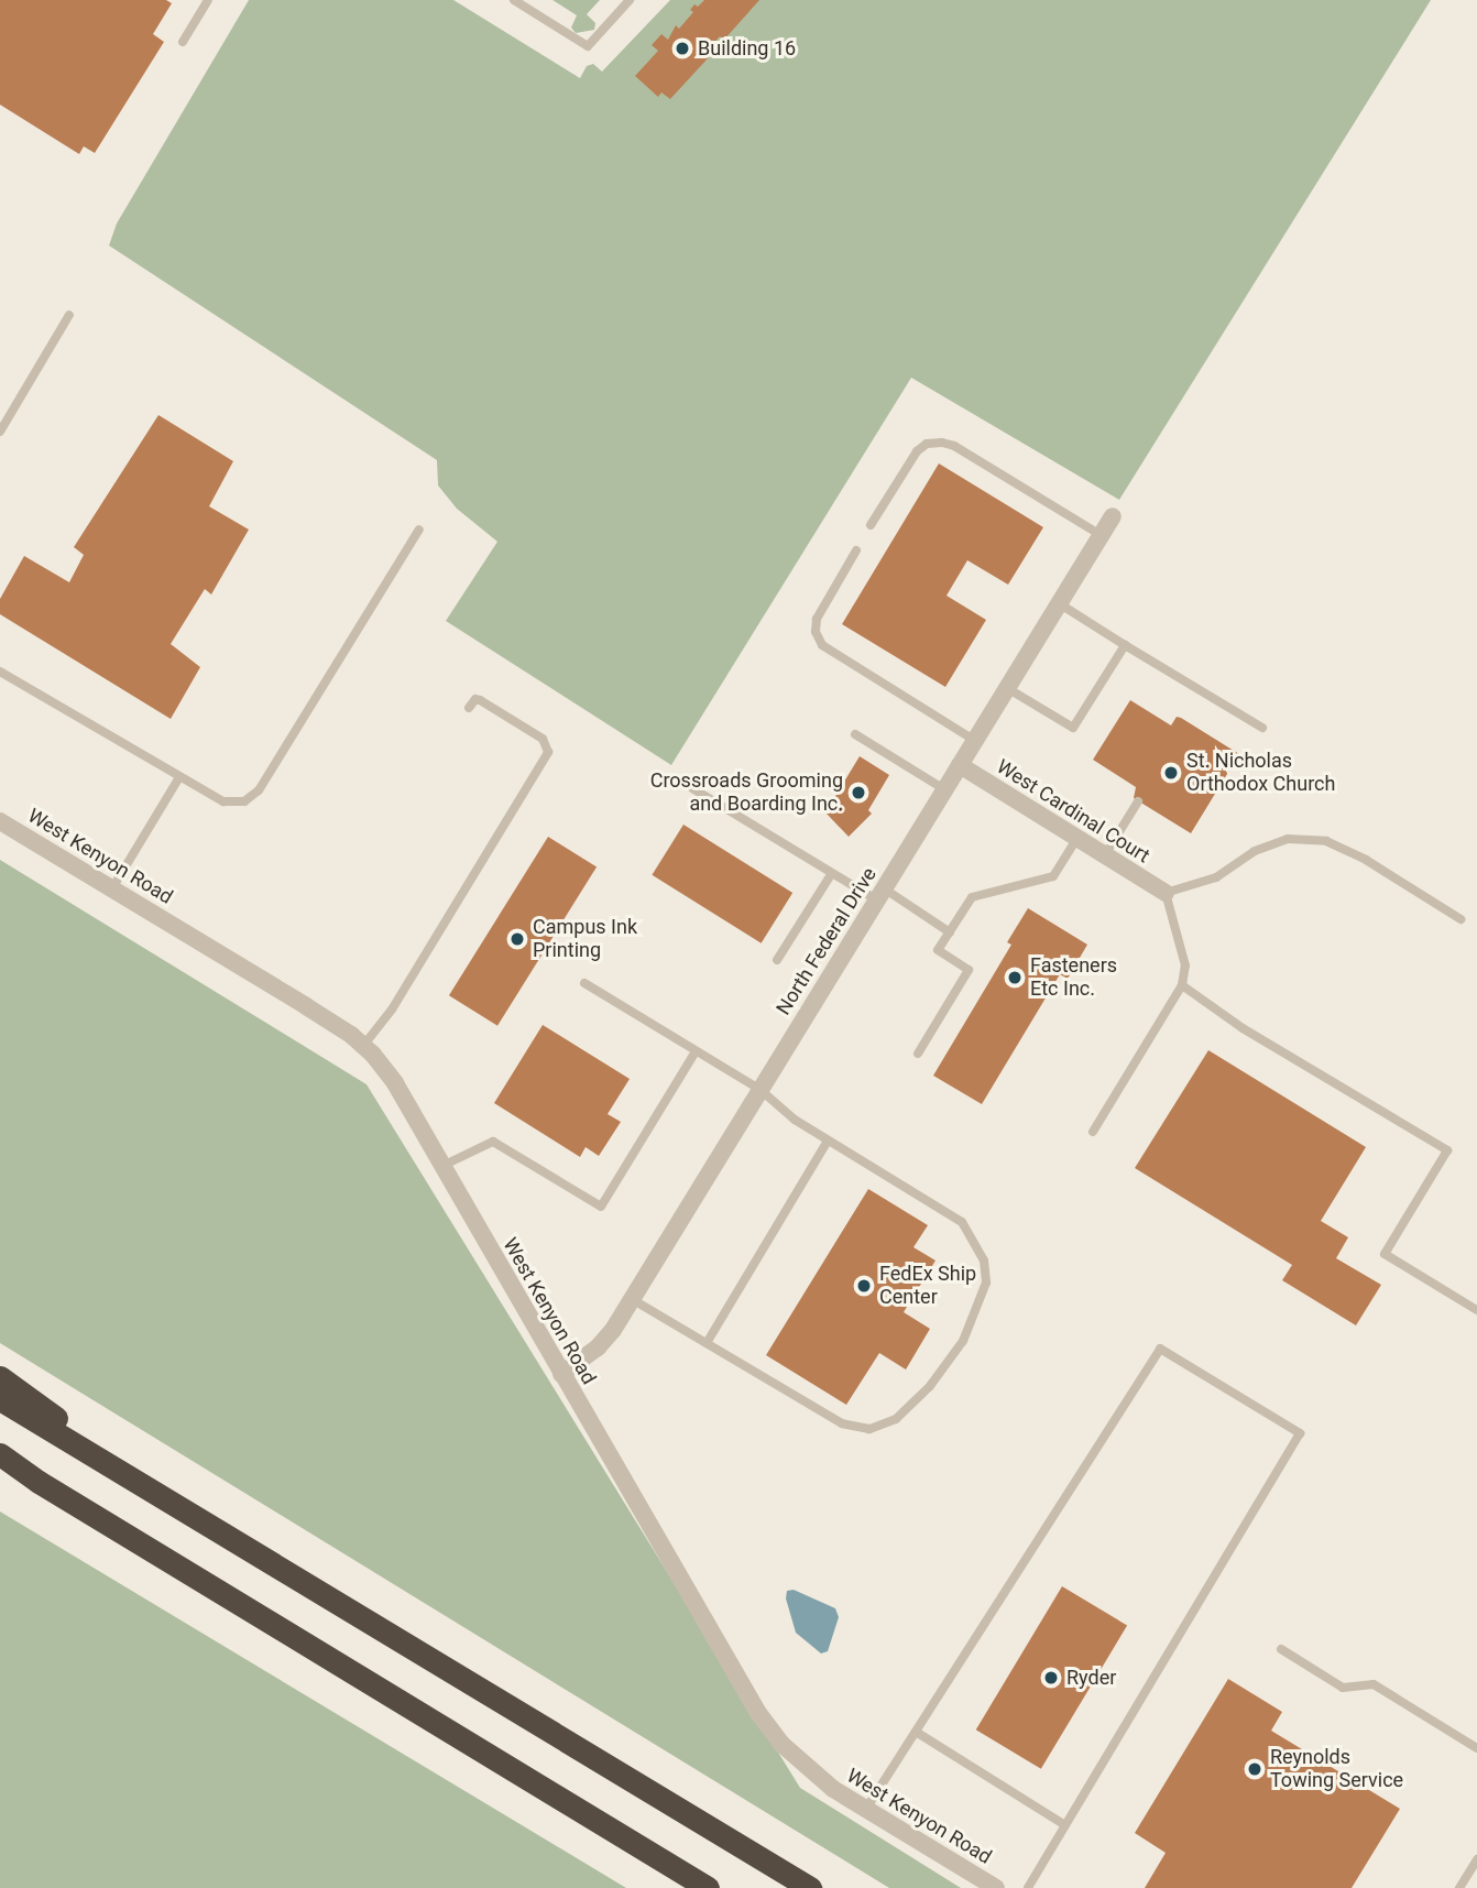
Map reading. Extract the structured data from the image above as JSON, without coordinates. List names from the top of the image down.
{
  "streets": {
    "street": ["West Cardinal Court", "West Kenyon Road", "North Federal Drive"]
  },
  "crossings": [
    ["West Cardinal Court", "North Federal Drive"],
    ["West Kenyon Road", "North Federal Drive"]
  ],
  "places": [
    "Building 16",
    "St. Nicholas Orthodox Church",
    "Crossroads Grooming and Boarding Inc.",
    "Campus Ink Printing",
    "Fasteners Etc Inc.",
    "FedEx Ship Center",
    "Ryder",
    "Reynolds Towing Service"
  ]
}
